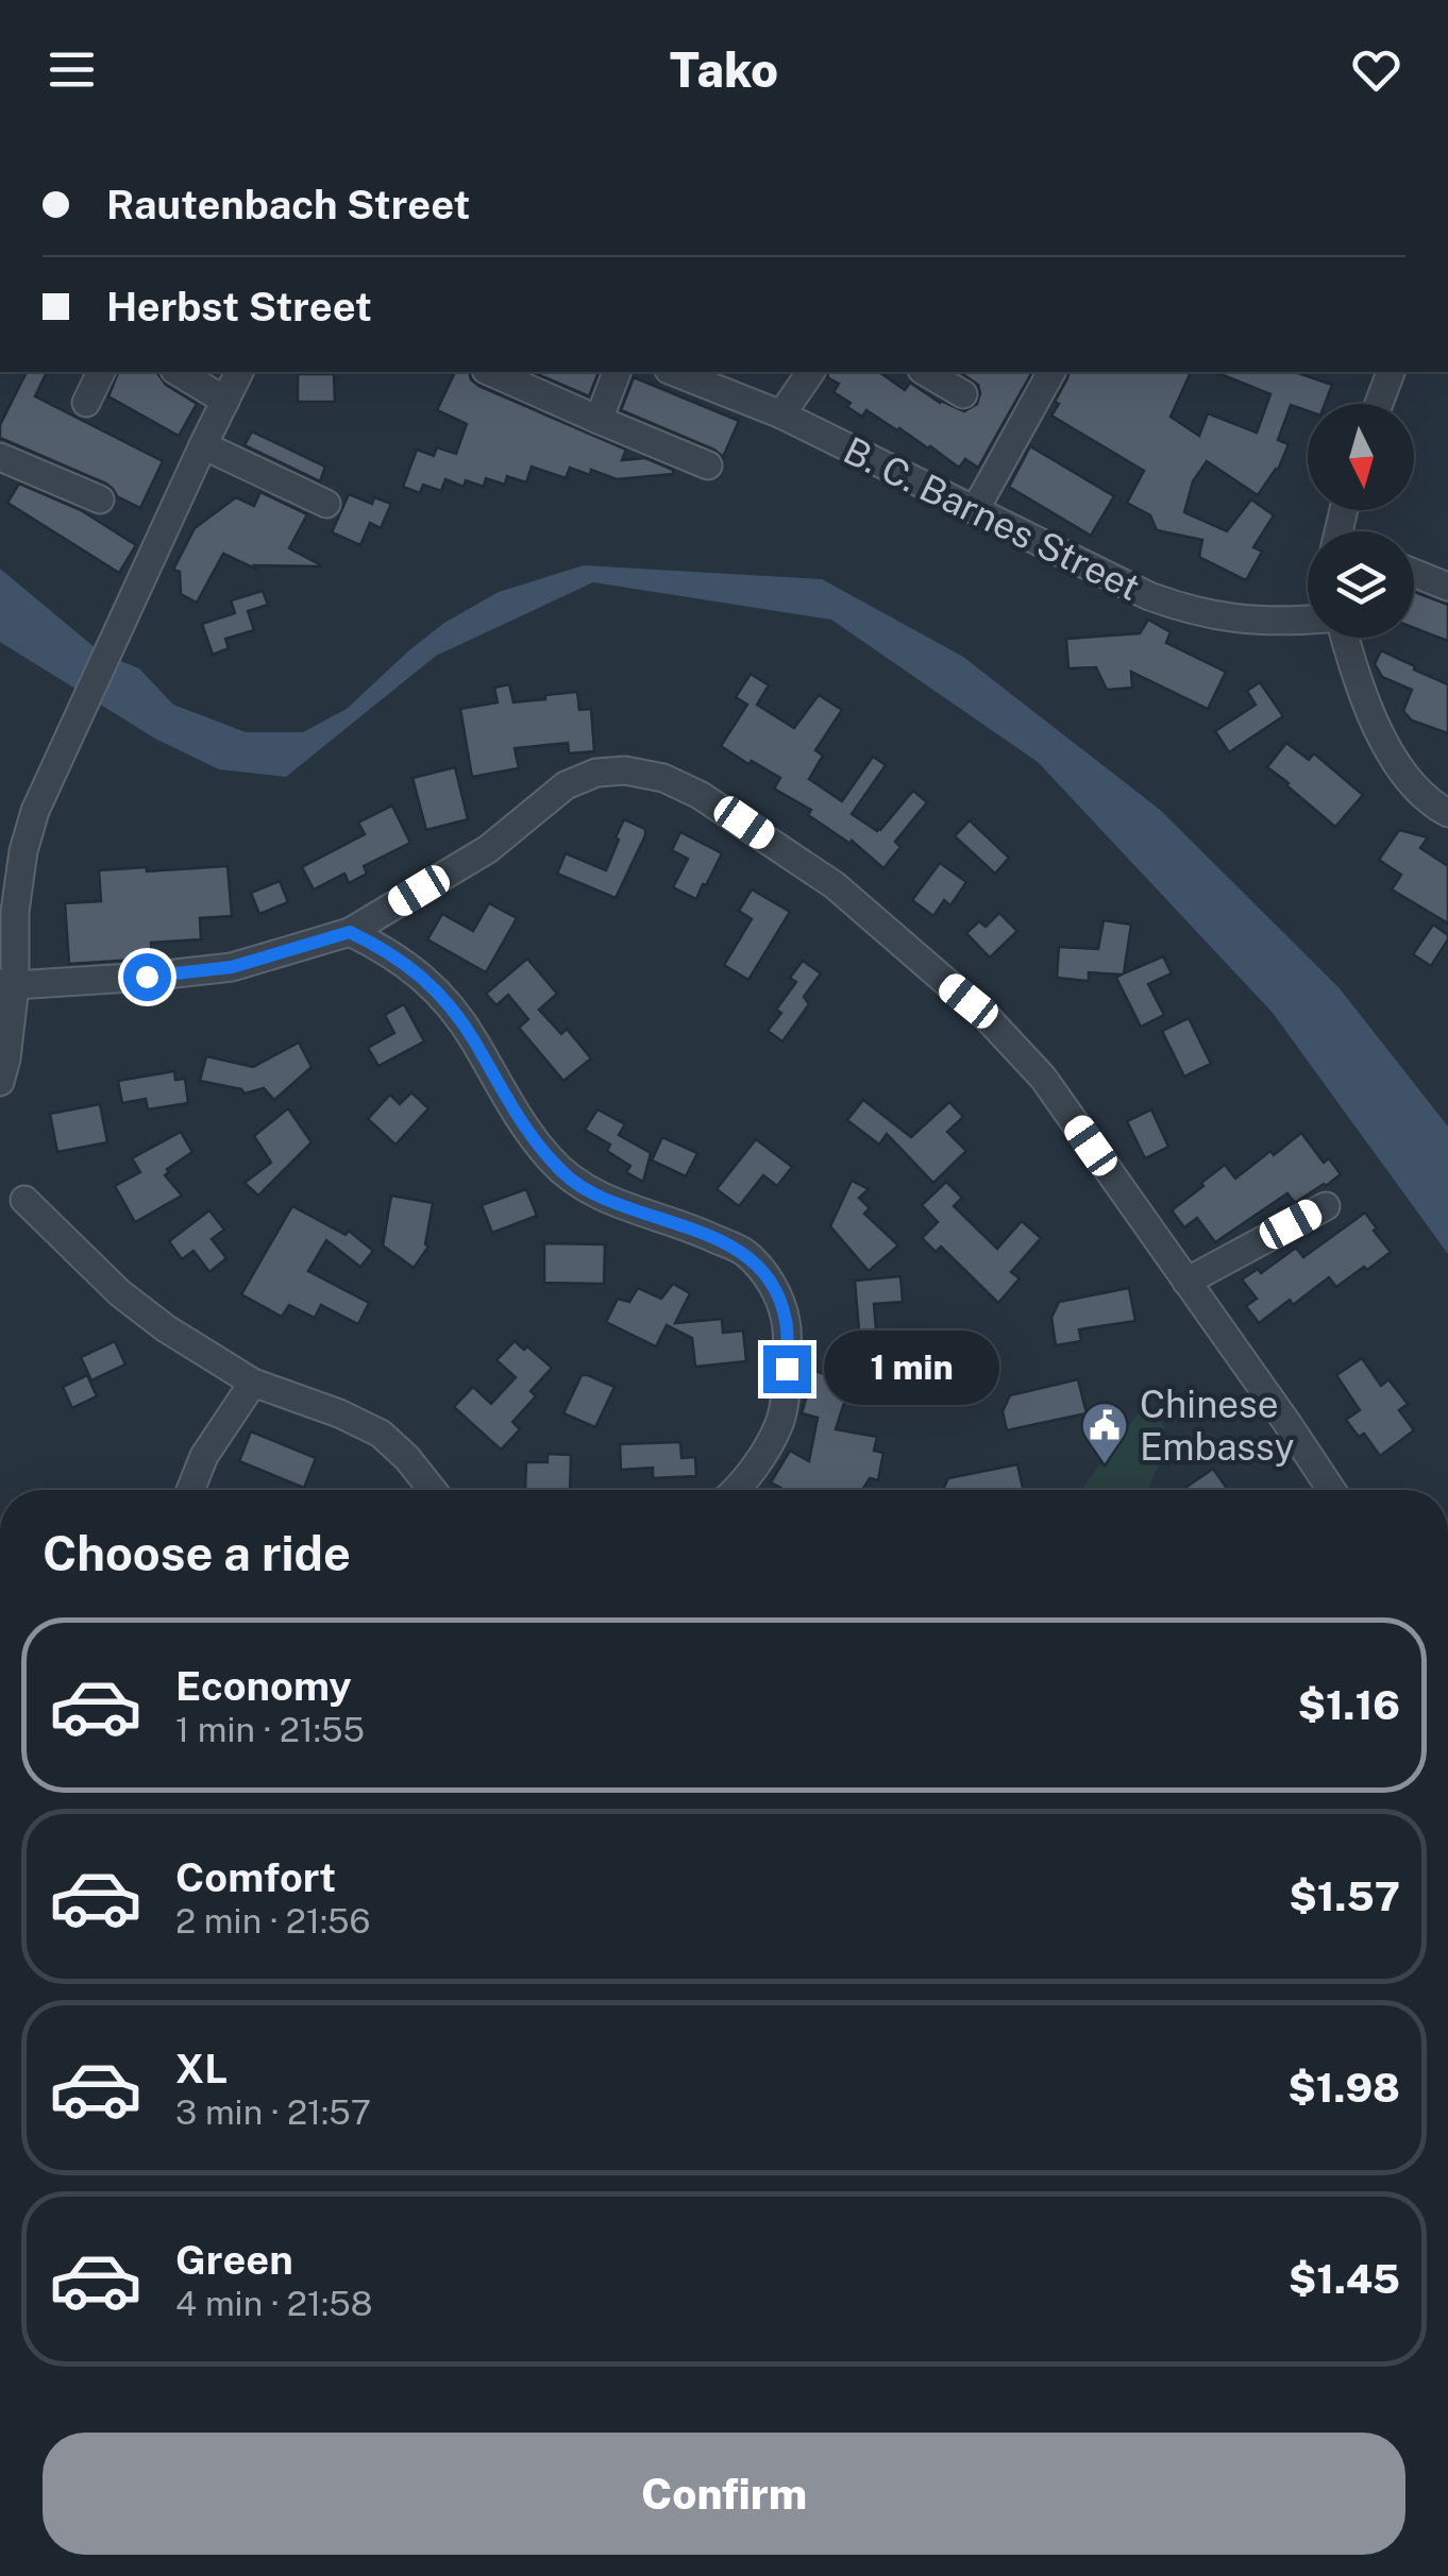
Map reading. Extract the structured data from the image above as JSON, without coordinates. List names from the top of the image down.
{
  "streets": {
    "street": ["B. C. Barnes Street"]
  },
  "places": {
    "public building": ["Chinese Embassy"]
  },
  "north": "bottom",
  "page": {
    "header": "Tako",
    "banner": ["Rautenbach Street", "Herbst Street"],
    "bubble": "1 min",
    "heading": "Choose a ride",
    "list": [
      {
        "name": "Economy",
        "note": "1 min · 21:55",
        "value": "$1.16"
      },
      {
        "name": "Comfort",
        "note": "2 min · 21:56",
        "value": "$1.57"
      },
      {
        "name": "XL",
        "note": "3 min · 21:57",
        "value": "$1.98"
      },
      {
        "name": "Green",
        "note": "4 min · 21:58",
        "value": "$1.45"
      }
    ],
    "buttons": "Confirm"
  }
}
